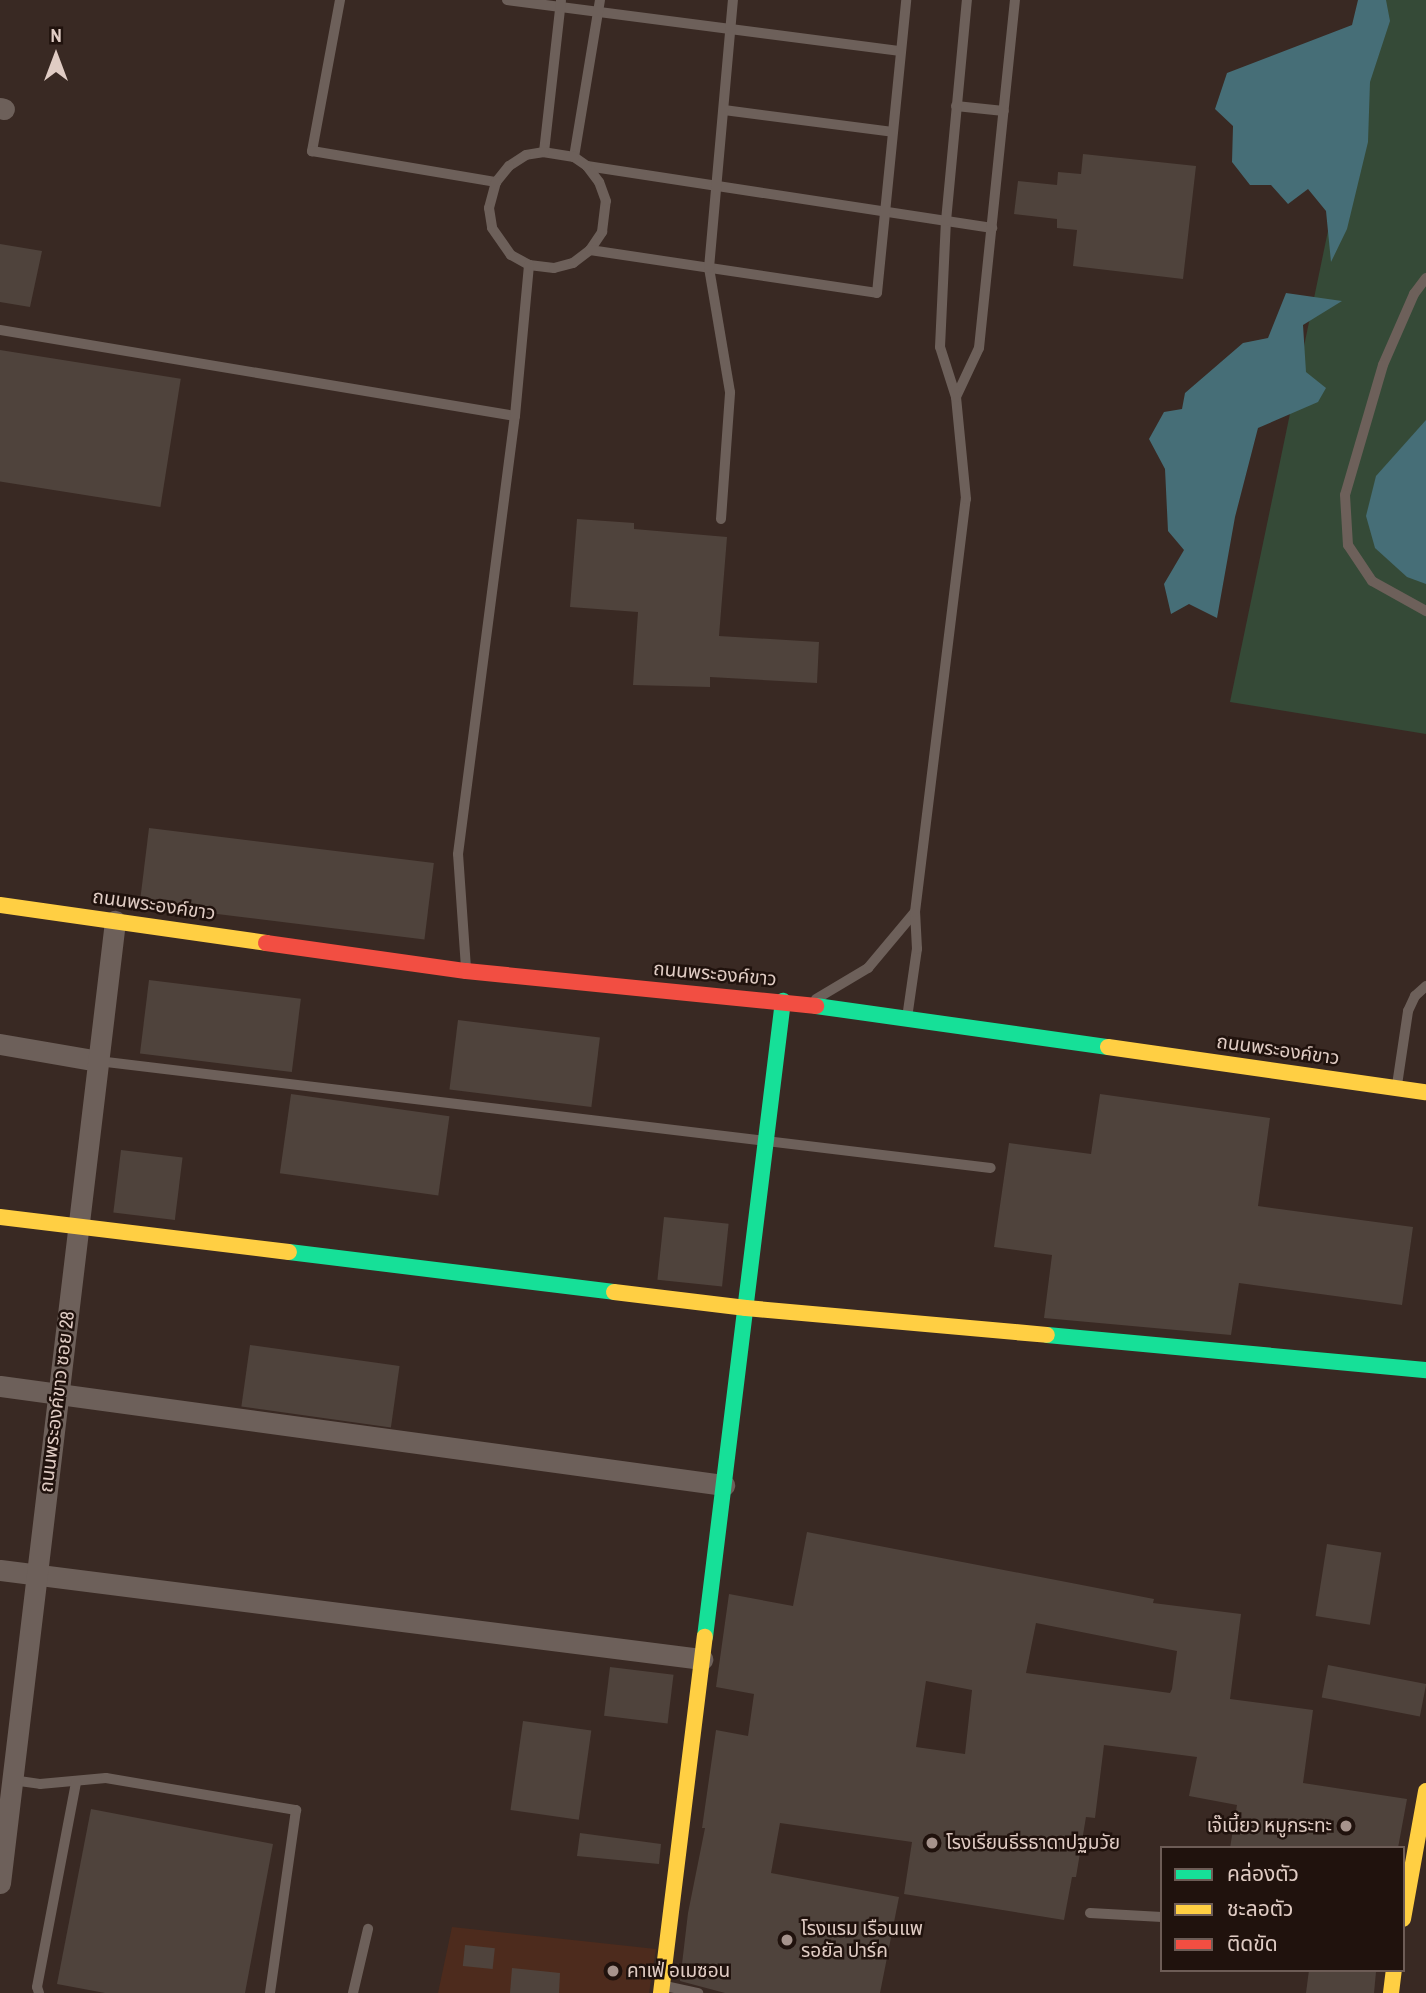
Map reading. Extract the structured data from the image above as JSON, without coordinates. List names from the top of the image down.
{
  "streets": {
    "street": ["ถนนพระองค์ขาว", "ถนนพระองค์ขาว ซอย 28"]
  },
  "crossings": [
    ["ถนนพระองค์ขาว", "ถนนพระองค์ขาว ซอย 28"]
  ],
  "places": [
    "เจ๊เนี้ยว หมูกระทะ",
    "โรงเรียนธีรธาดาปฐมวัย",
    "โรงแรม เรือนแพ รอยัล ปาร์ค",
    "คาเฟ่ อเมซอน"
  ],
  "legend": ["คล่องตัว", "ชะลอตัว", "ติดขัด"],
  "north": "top"
}
